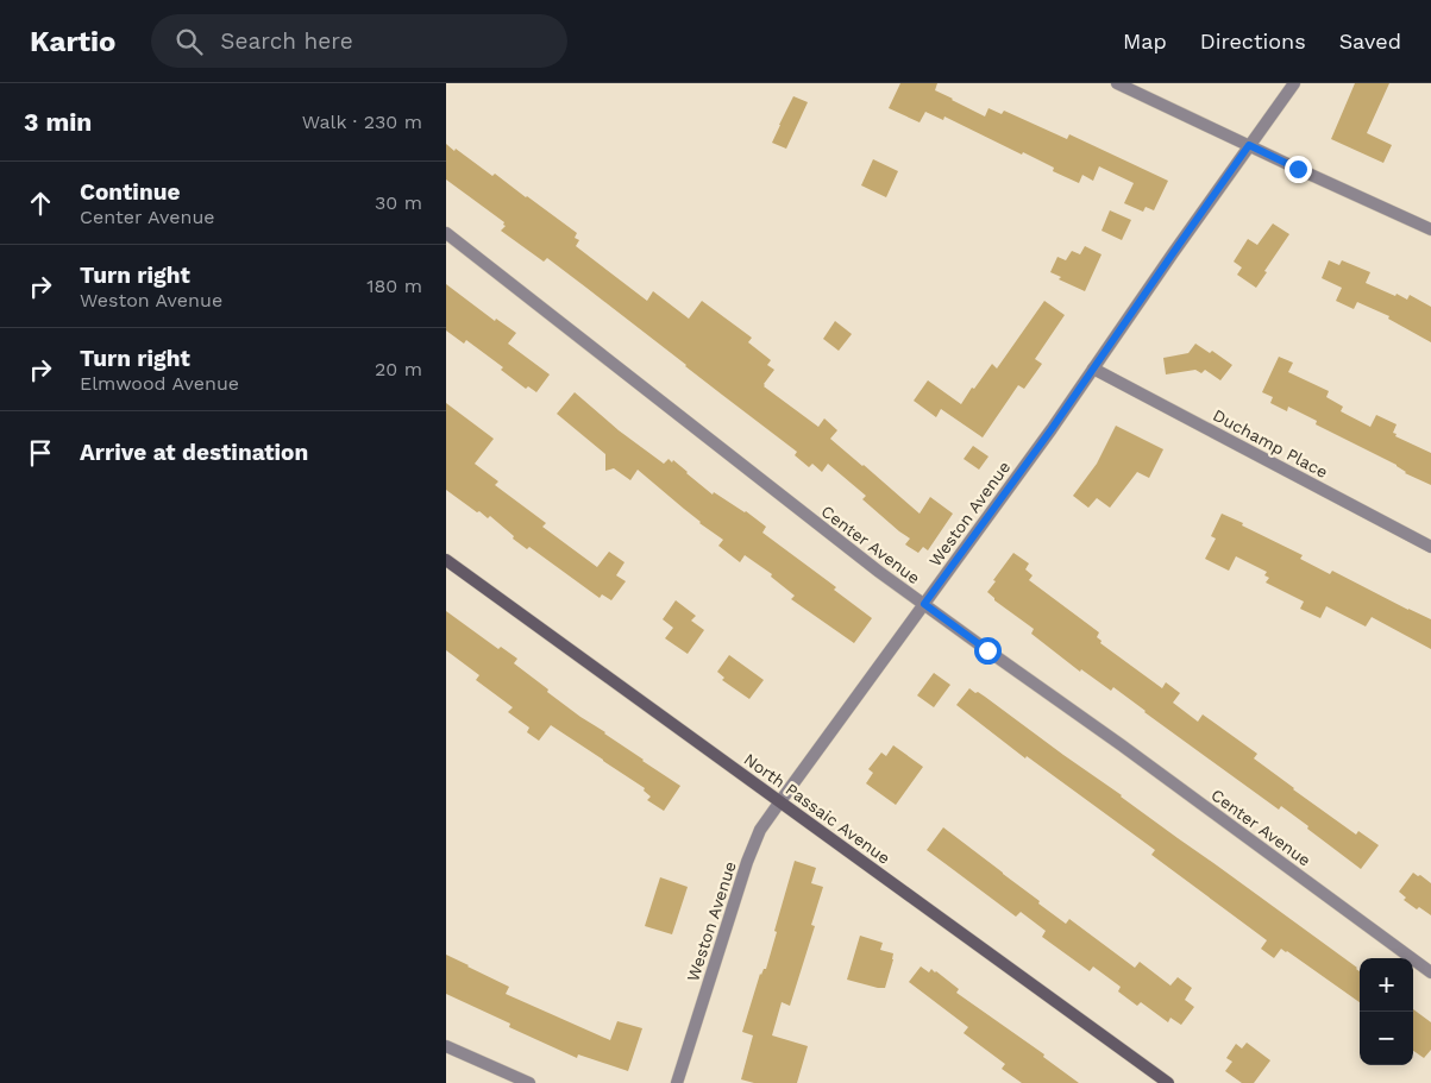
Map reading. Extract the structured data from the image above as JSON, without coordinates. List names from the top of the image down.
{
  "streets": {
    "main road": ["North Passaic Avenue"],
    "street": ["Duchamp Place", "Weston Avenue", "Center Avenue"]
  },
  "crossings": [
    ["Duchamp Place", "Weston Avenue"],
    ["Weston Avenue", "Center Avenue"],
    ["Weston Avenue", "North Passaic Avenue"]
  ],
  "page": {
    "header": "Kartio",
    "search": "Search here",
    "nav": ["Map", "Directions", "Saved"],
    "heading": ["3 min", "Walk · 230 m"],
    "list": [
      ["Continue", "Center Avenue", "30 m"],
      ["Turn right", "Weston Avenue", "180 m"],
      ["Turn right", "Elmwood Avenue", "20 m"],
      "Arrive at destination"
    ],
    "map_buttons": ["+", "−"]
  }
}
